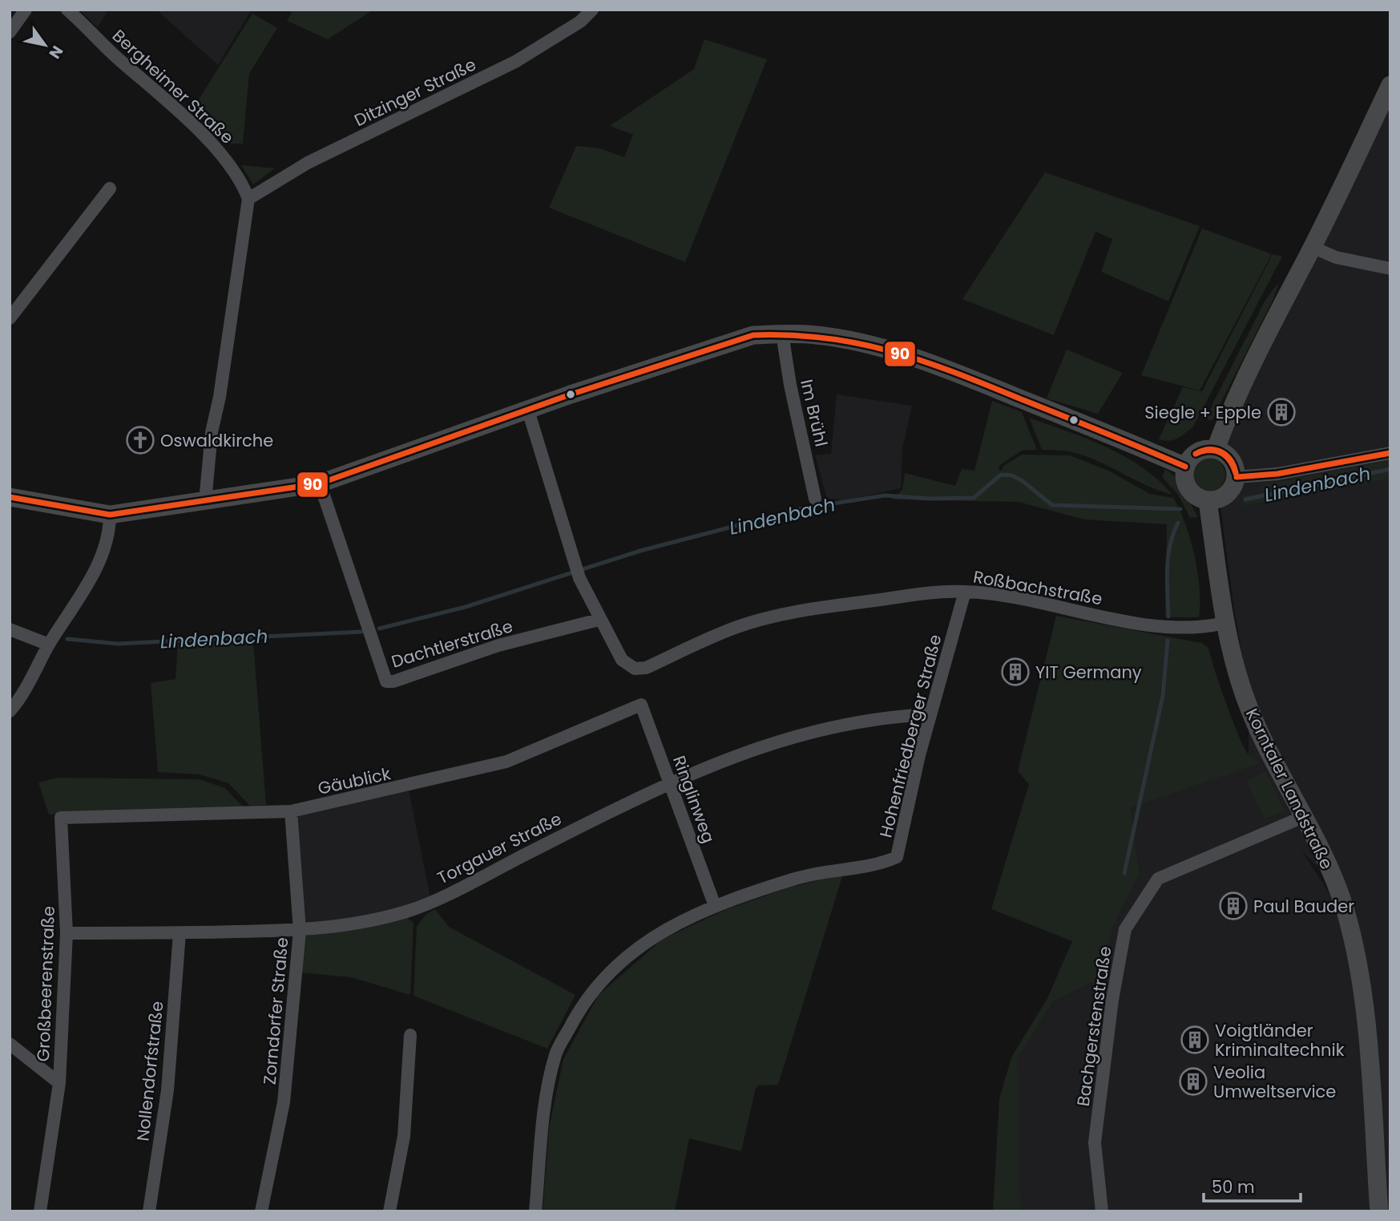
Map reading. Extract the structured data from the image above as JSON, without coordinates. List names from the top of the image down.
{
  "streets": {
    "main road": ["Korntaler Landstraße"],
    "street": [
      "Bergheimer Straße",
      "Ditzinger Straße",
      "Im Brühl",
      "Roßbachstraße",
      "Dachtlerstraße",
      "Hohenfriedberger Straße",
      "Gäublick",
      "Ringlinweg",
      "Torgauer Straße",
      "Großbeerenstraße",
      "Zorndorfer Straße",
      "Bachgerstenstraße",
      "Nollendorfstraße"
    ]
  },
  "crossings": [
    ["Bergheimer Straße", "Ditzinger Straße"],
    ["Roßbachstraße", "Dachtlerstraße"],
    ["Roßbachstraße", "Hohenfriedberger Straße"],
    ["Roßbachstraße", "Korntaler Landstraße"],
    ["Hohenfriedberger Straße", "Ringlinweg"],
    ["Hohenfriedberger Straße", "Torgauer Straße"],
    ["Gäublick", "Ringlinweg"],
    ["Gäublick", "Großbeerenstraße"],
    ["Gäublick", "Zorndorfer Straße"],
    ["Korntaler Landstraße", "Bachgerstenstraße"],
    ["Ringlinweg", "Torgauer Straße"],
    ["Torgauer Straße", "Großbeerenstraße"],
    ["Torgauer Straße", "Zorndorfer Straße"],
    ["Torgauer Straße", "Nollendorfstraße"]
  ],
  "water": ["Lindenbach"],
  "places": {
    "building": [
      "Siegle + Epple",
      "YIT Germany",
      "Paul Bauder",
      "Voigtländer Kriminaltechnik",
      "Veolia Umweltservice"
    ],
    "church": ["Oswaldkirche"]
  },
  "lines": ["transit line 90"],
  "scale_bar": "50 m",
  "north": "bottom right"
}
